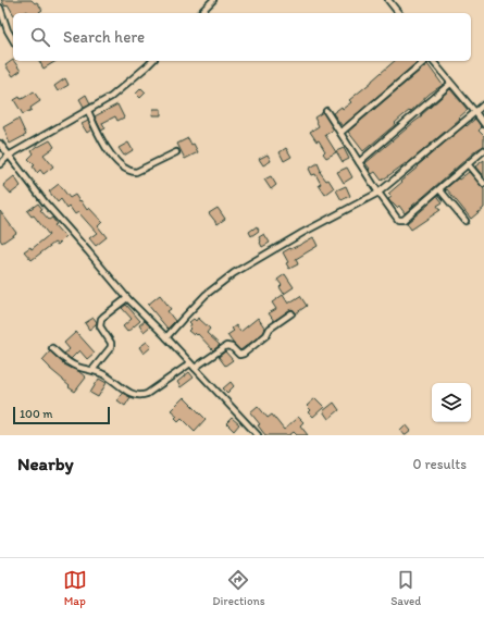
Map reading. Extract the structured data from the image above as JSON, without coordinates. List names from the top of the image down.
{
  "scale_bar": "100 m",
  "page": {
    "search": "Search here",
    "scale": "100 m",
    "heading": ["Nearby", "0 results"],
    "nav": ["Map", "Directions", "Saved"]
  }
}
